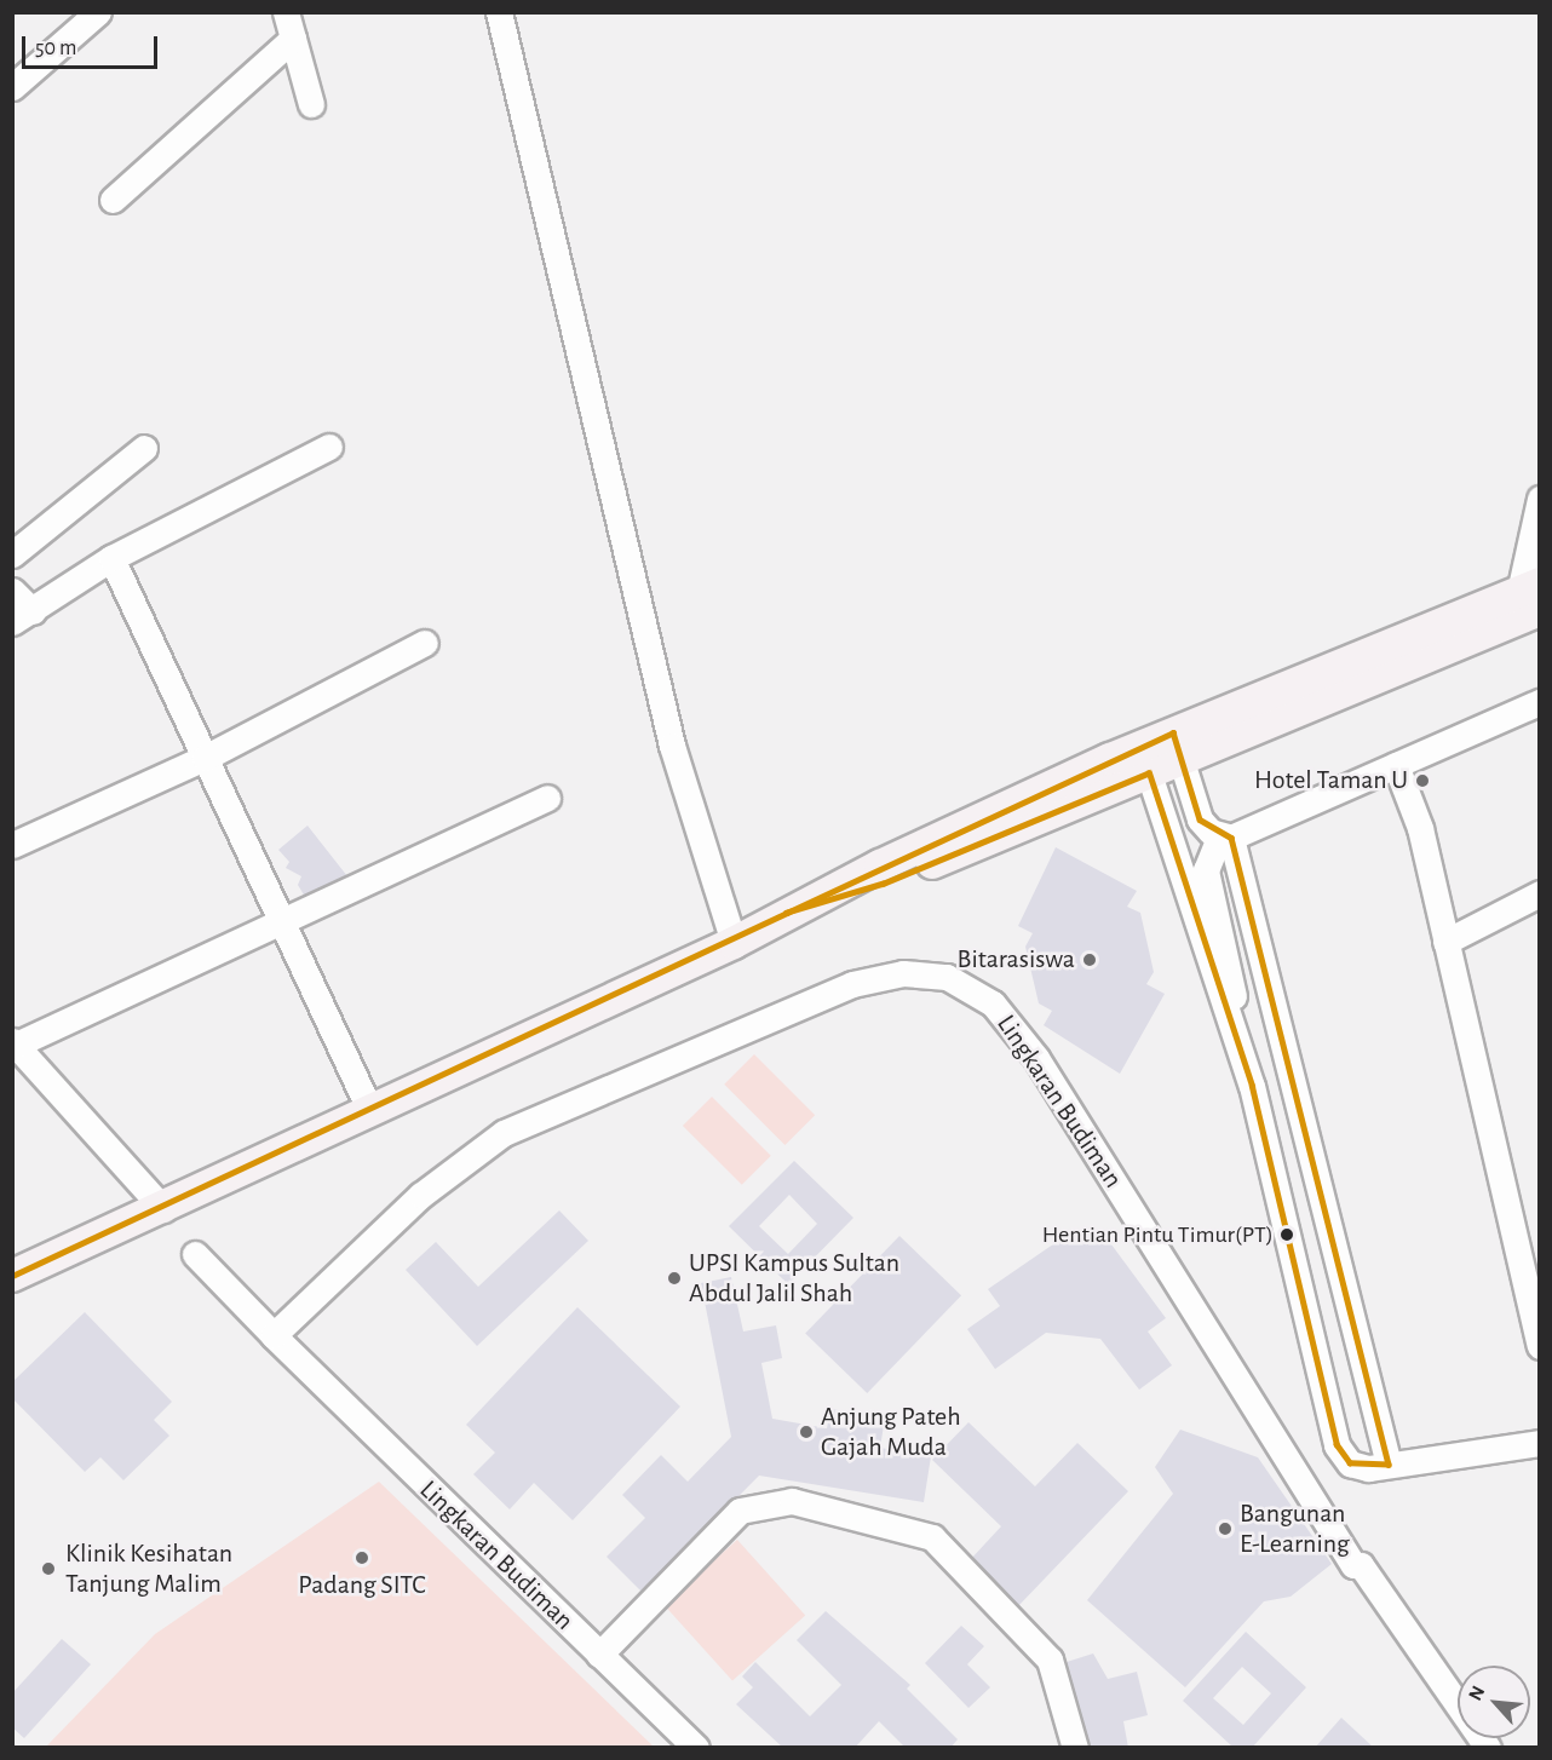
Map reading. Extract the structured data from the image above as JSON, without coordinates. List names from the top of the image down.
{
  "streets": {
    "street": ["Lingkaran Budiman"]
  },
  "places": [
    "Hotel Taman U",
    "Bitarasiswa",
    "Hentian Pintu Timur(PT)",
    "UPSI Kampus Sultan Abdul Jalil Shah",
    "Anjung Pateh Gajah Muda",
    "Bangunan E-Learning",
    "Padang SITC",
    "Klinik Kesihatan Tanjung Malim"
  ],
  "scale_bar": "50 m",
  "north": "top left"
}
